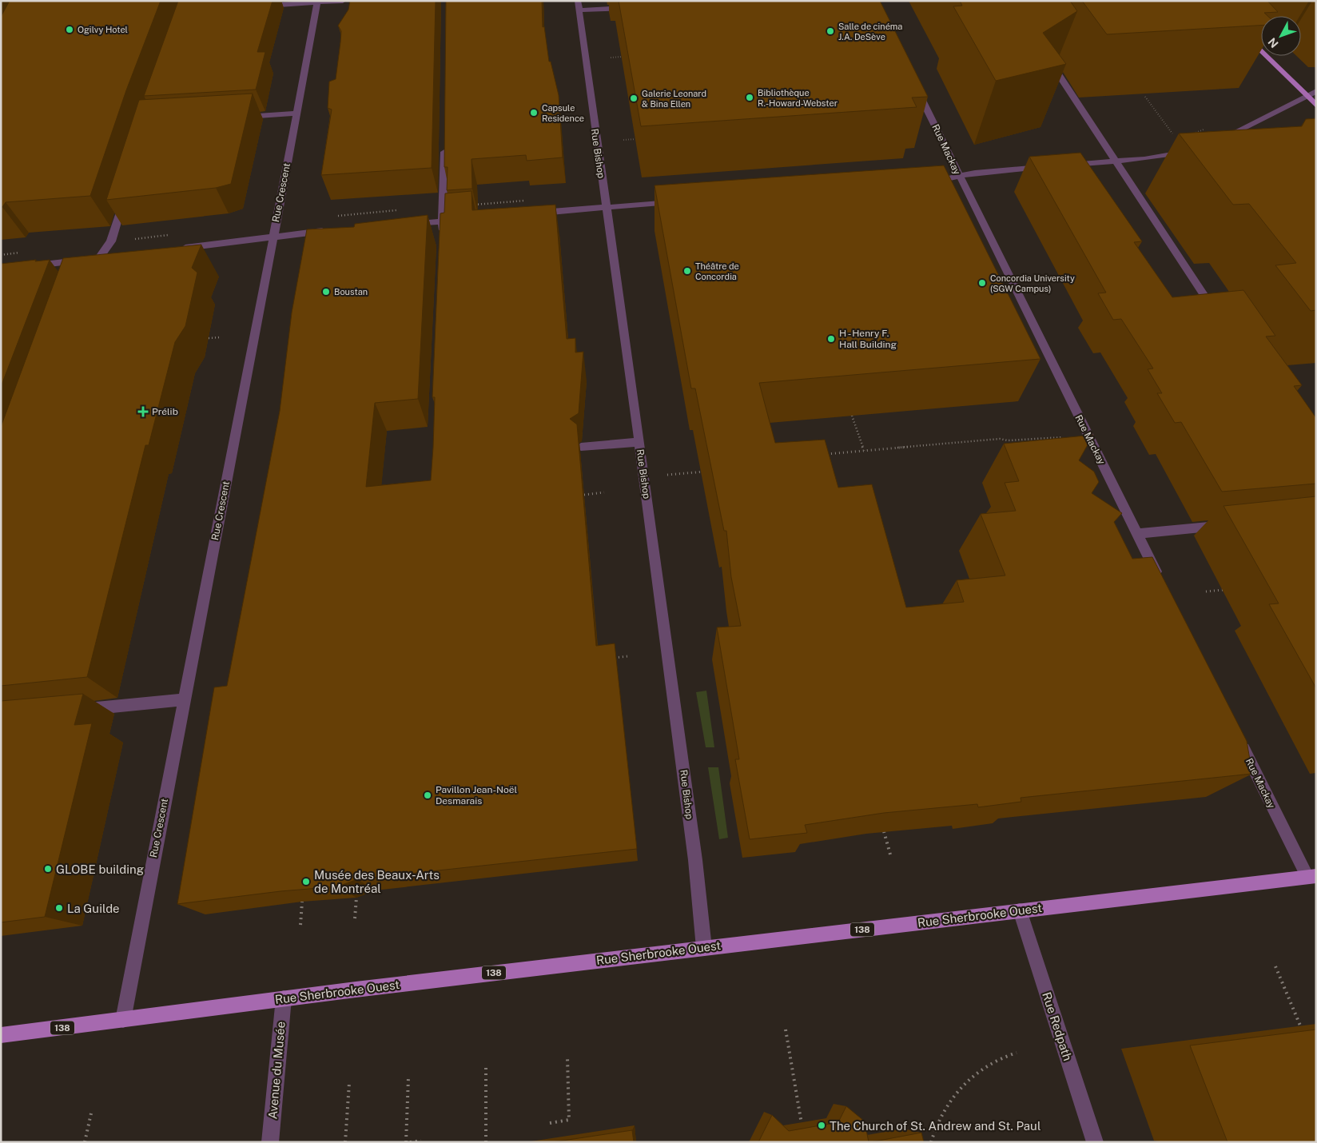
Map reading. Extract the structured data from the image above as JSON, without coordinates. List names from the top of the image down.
{
  "streets": {
    "main road": ["Rue Sherbrooke Ouest", "138"],
    "street": [
      "Rue Mackay",
      "Rue Bishop",
      "Rue Crescent",
      "Rue Redpath",
      "Avenue du Musée"
    ]
  },
  "crossings": [
    ["Rue Mackay", "Rue Sherbrooke Ouest"],
    ["Rue Bishop", "Rue Sherbrooke Ouest"],
    ["Rue Crescent", "Rue Sherbrooke Ouest"],
    ["Rue Sherbrooke Ouest", "Rue Redpath"],
    ["Rue Sherbrooke Ouest", "Avenue du Musée"]
  ],
  "places": {
    "other": [
      "Ogilvy Hotel",
      "Salle de cinéma J.A. DeSève",
      "Bibliothèque R.-Howard-Webster",
      "Galerie Leonard & Bina Ellen",
      "Capsule Residence",
      "Théâtre de Concordia",
      "Concordia University (SGW Campus)",
      "Boustan",
      "H - Henry F. Hall Building",
      "Pavillon Jean-Noël Desmarais",
      "GLOBE building",
      "Musée des Beaux-Arts de Montréal",
      "La Guilde",
      "The Church of St. Andrew and St. Paul"
    ],
    "health": ["Prélib"]
  },
  "north": "bottom left"
}
